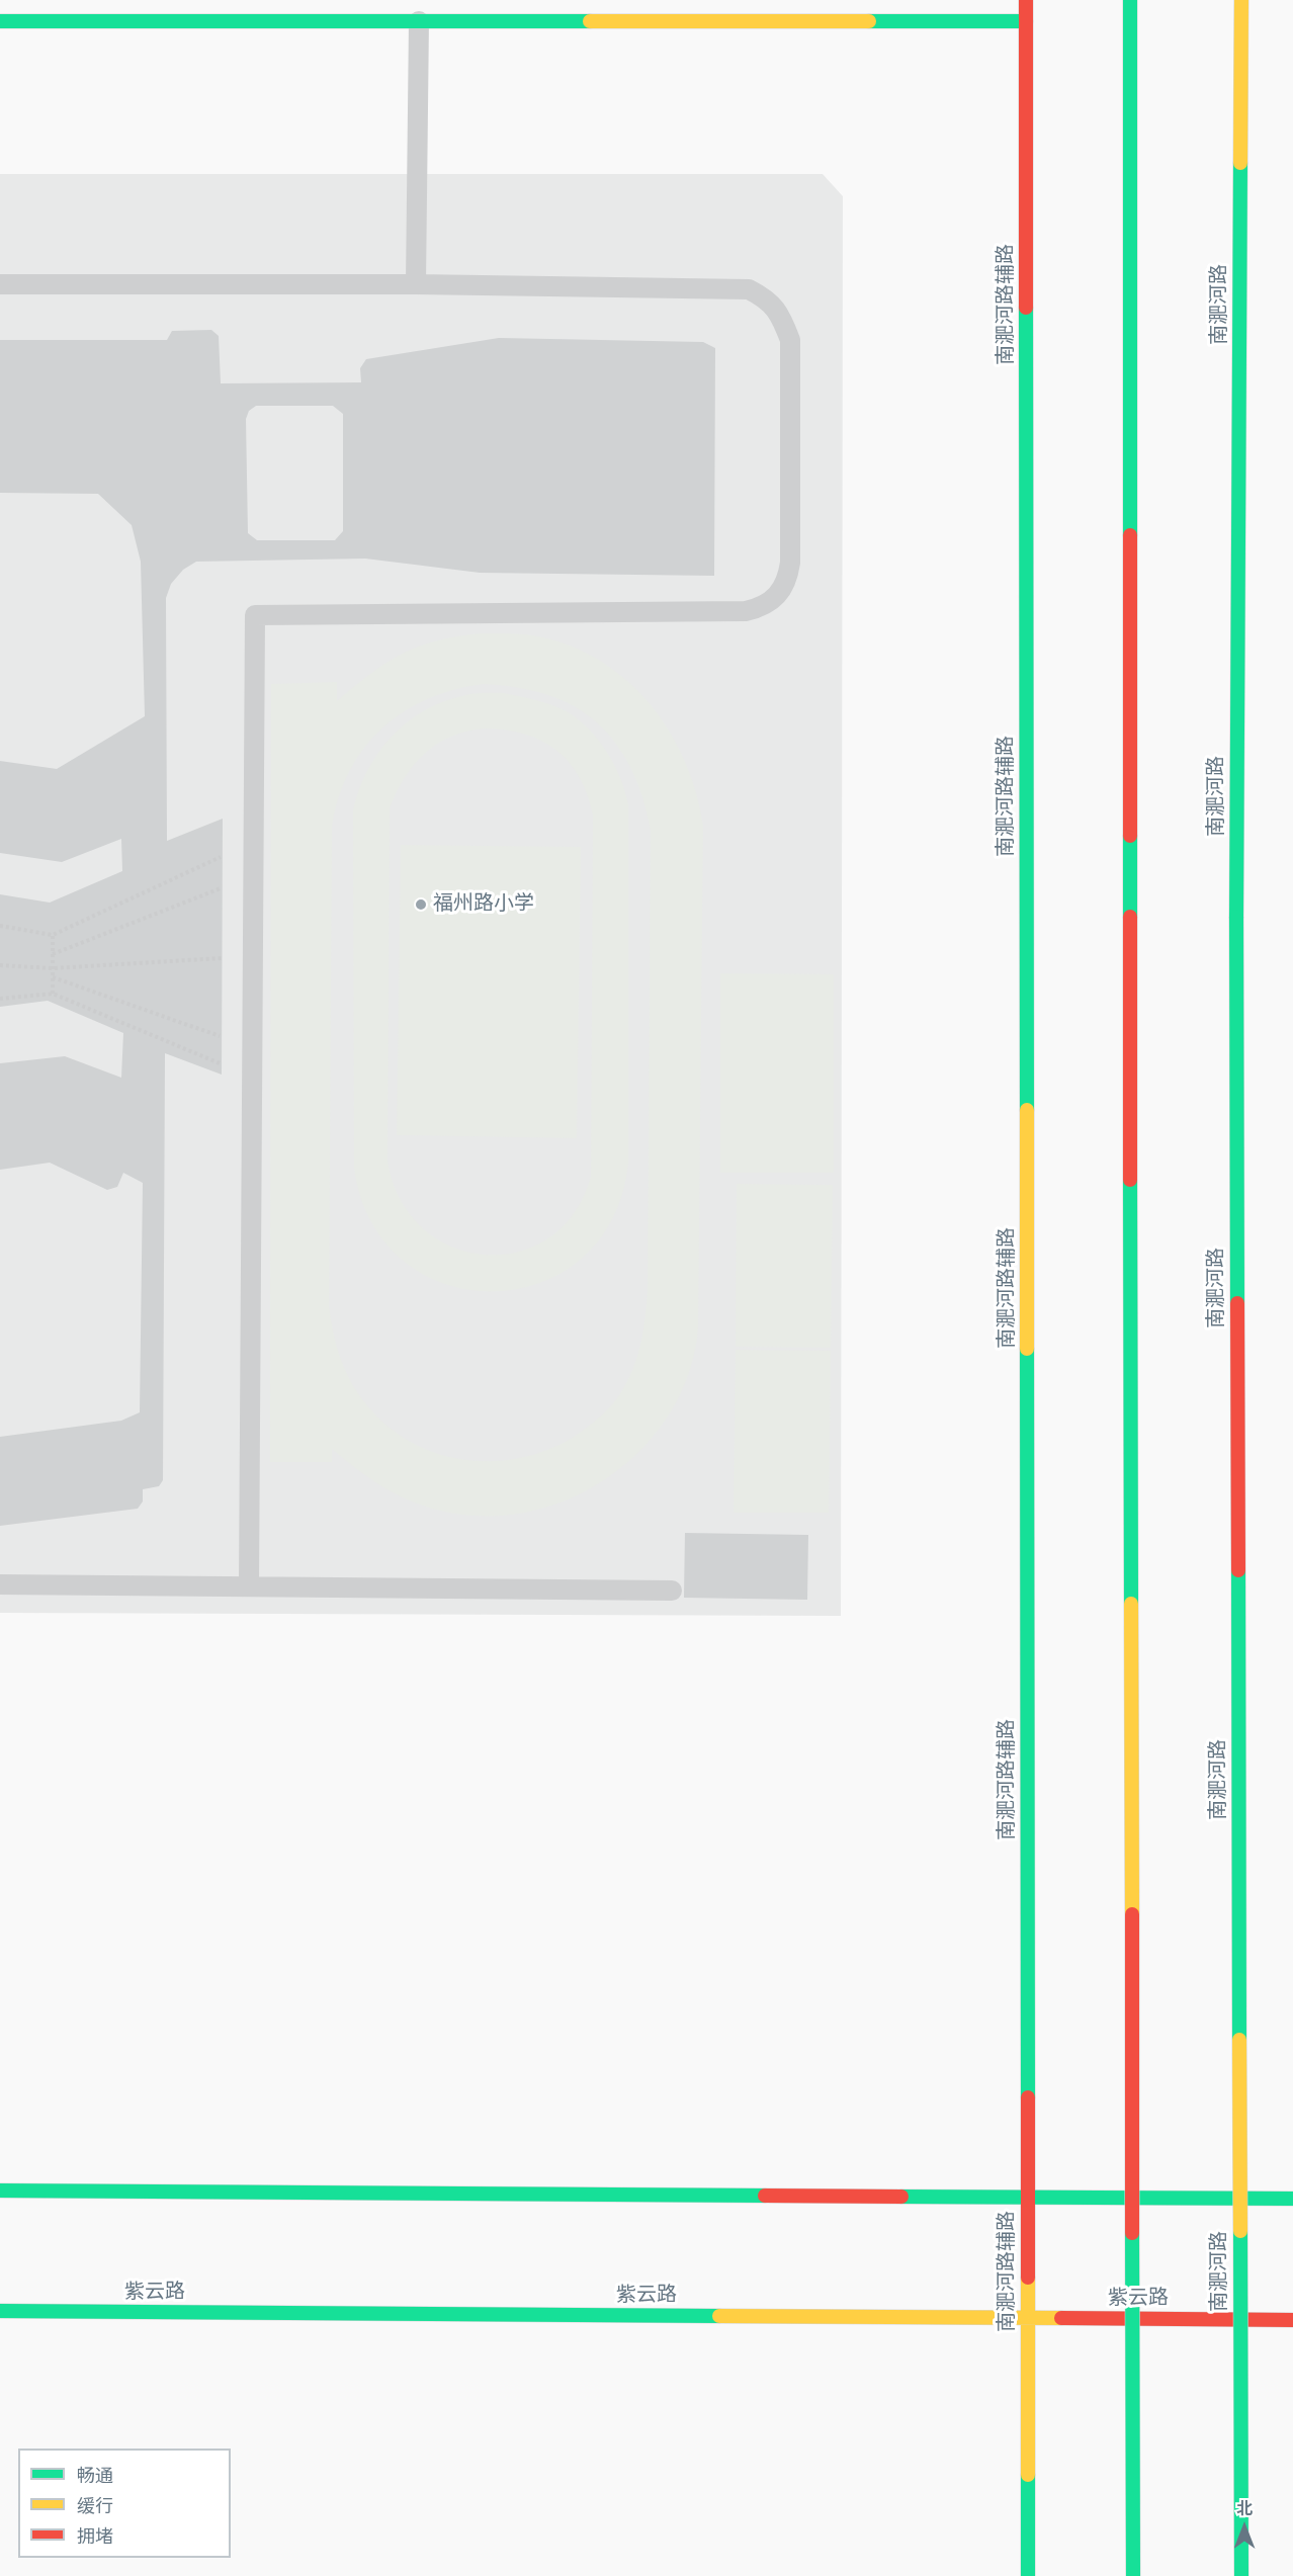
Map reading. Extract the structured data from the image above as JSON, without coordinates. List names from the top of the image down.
{
  "streets": {
    "main road": ["南淝河路辅路", "南淝河路", "紫云路"]
  },
  "crossings": [
    ["南淝河路辅路", "紫云路"]
  ],
  "places": ["福州路小学"],
  "legend": ["畅通", "缓行", "拥堵"],
  "north": "top"
}
